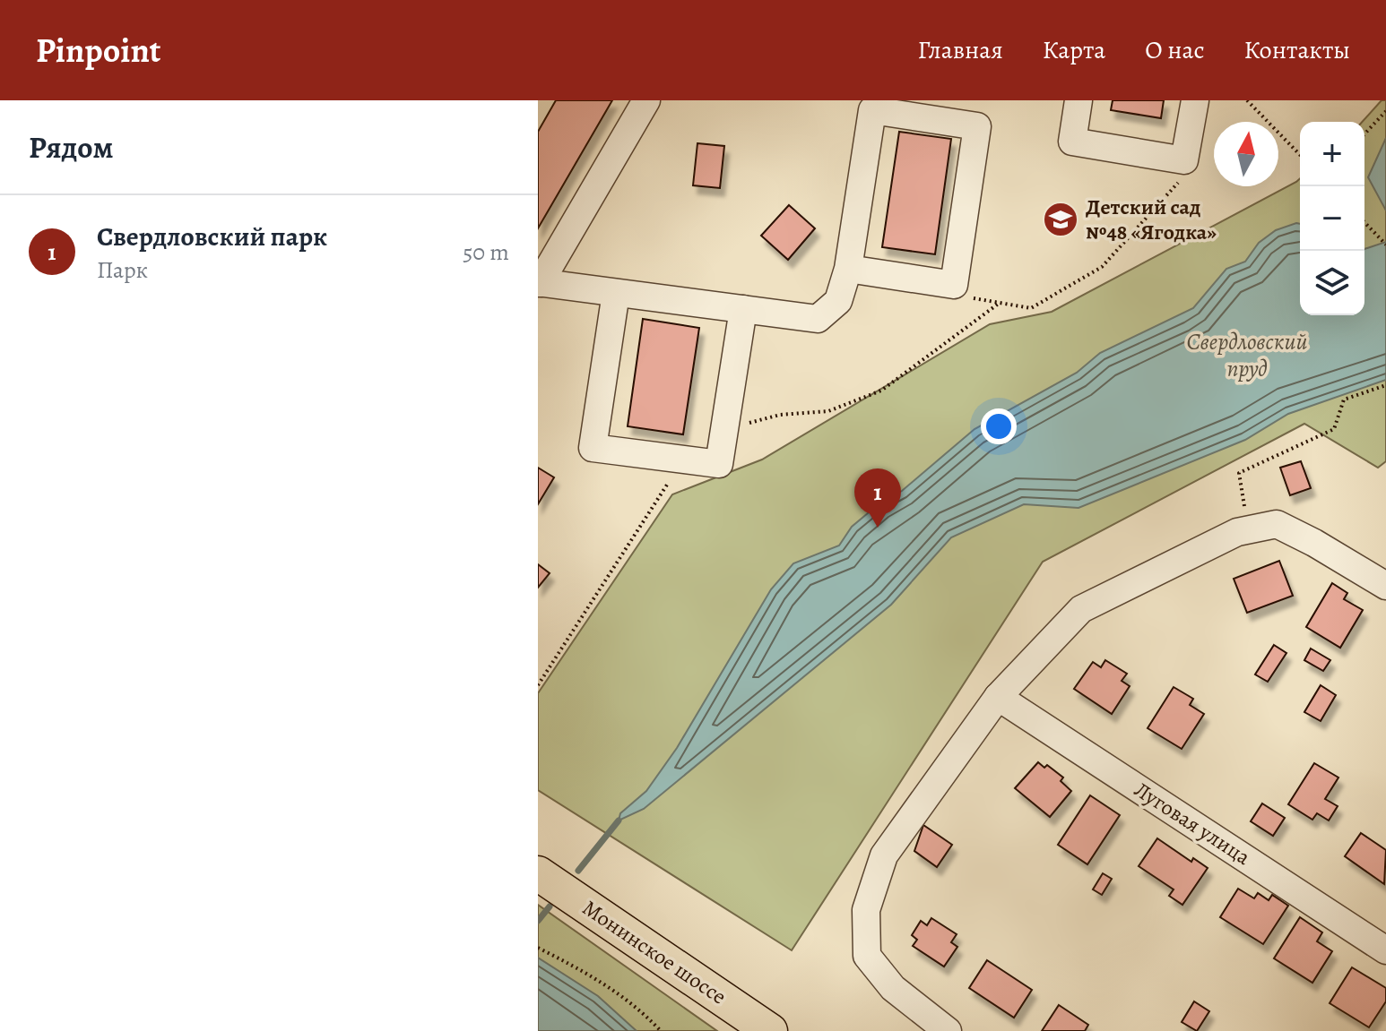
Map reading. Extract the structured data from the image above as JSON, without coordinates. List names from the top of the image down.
{
  "streets": {
    "main road": ["Монинское шоссе"],
    "street": ["Луговая улица"]
  },
  "water": ["Свердловский пруд"],
  "places": {
    "school or university": ["Детский сад №48 «Ягодка»"]
  },
  "north": "top",
  "page": {
    "header": "Pinpoint",
    "nav": [
      "Главная",
      "Карта",
      "О нас",
      "Контакты"
    ],
    "heading": "Рядом",
    "map_buttons": ["+", "−"],
    "list": [
      {
        "mark": "1",
        "name": "Свердловский парк",
        "note": "Парк",
        "value": "50 m"
      }
    ],
    "pins": "1"
  }
}
